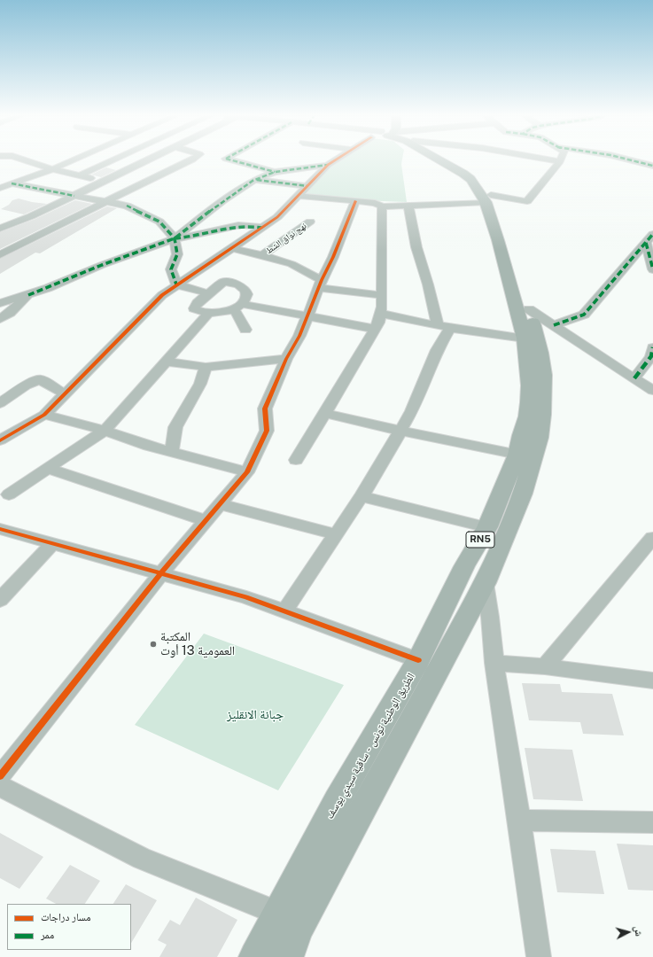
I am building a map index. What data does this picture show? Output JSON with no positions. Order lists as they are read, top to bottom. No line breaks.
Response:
{"streets":{"main road":["RN5","الطريق الوطنية تونس - ساقية سيدي يوسف"],"street":["نهج نواق الشط"]},"parks":["جبانة الانقليز"],"places":["المكتبة العمومية 13 أوت"],"legend":["مسار دراجات","ممر"],"north":"right"}
